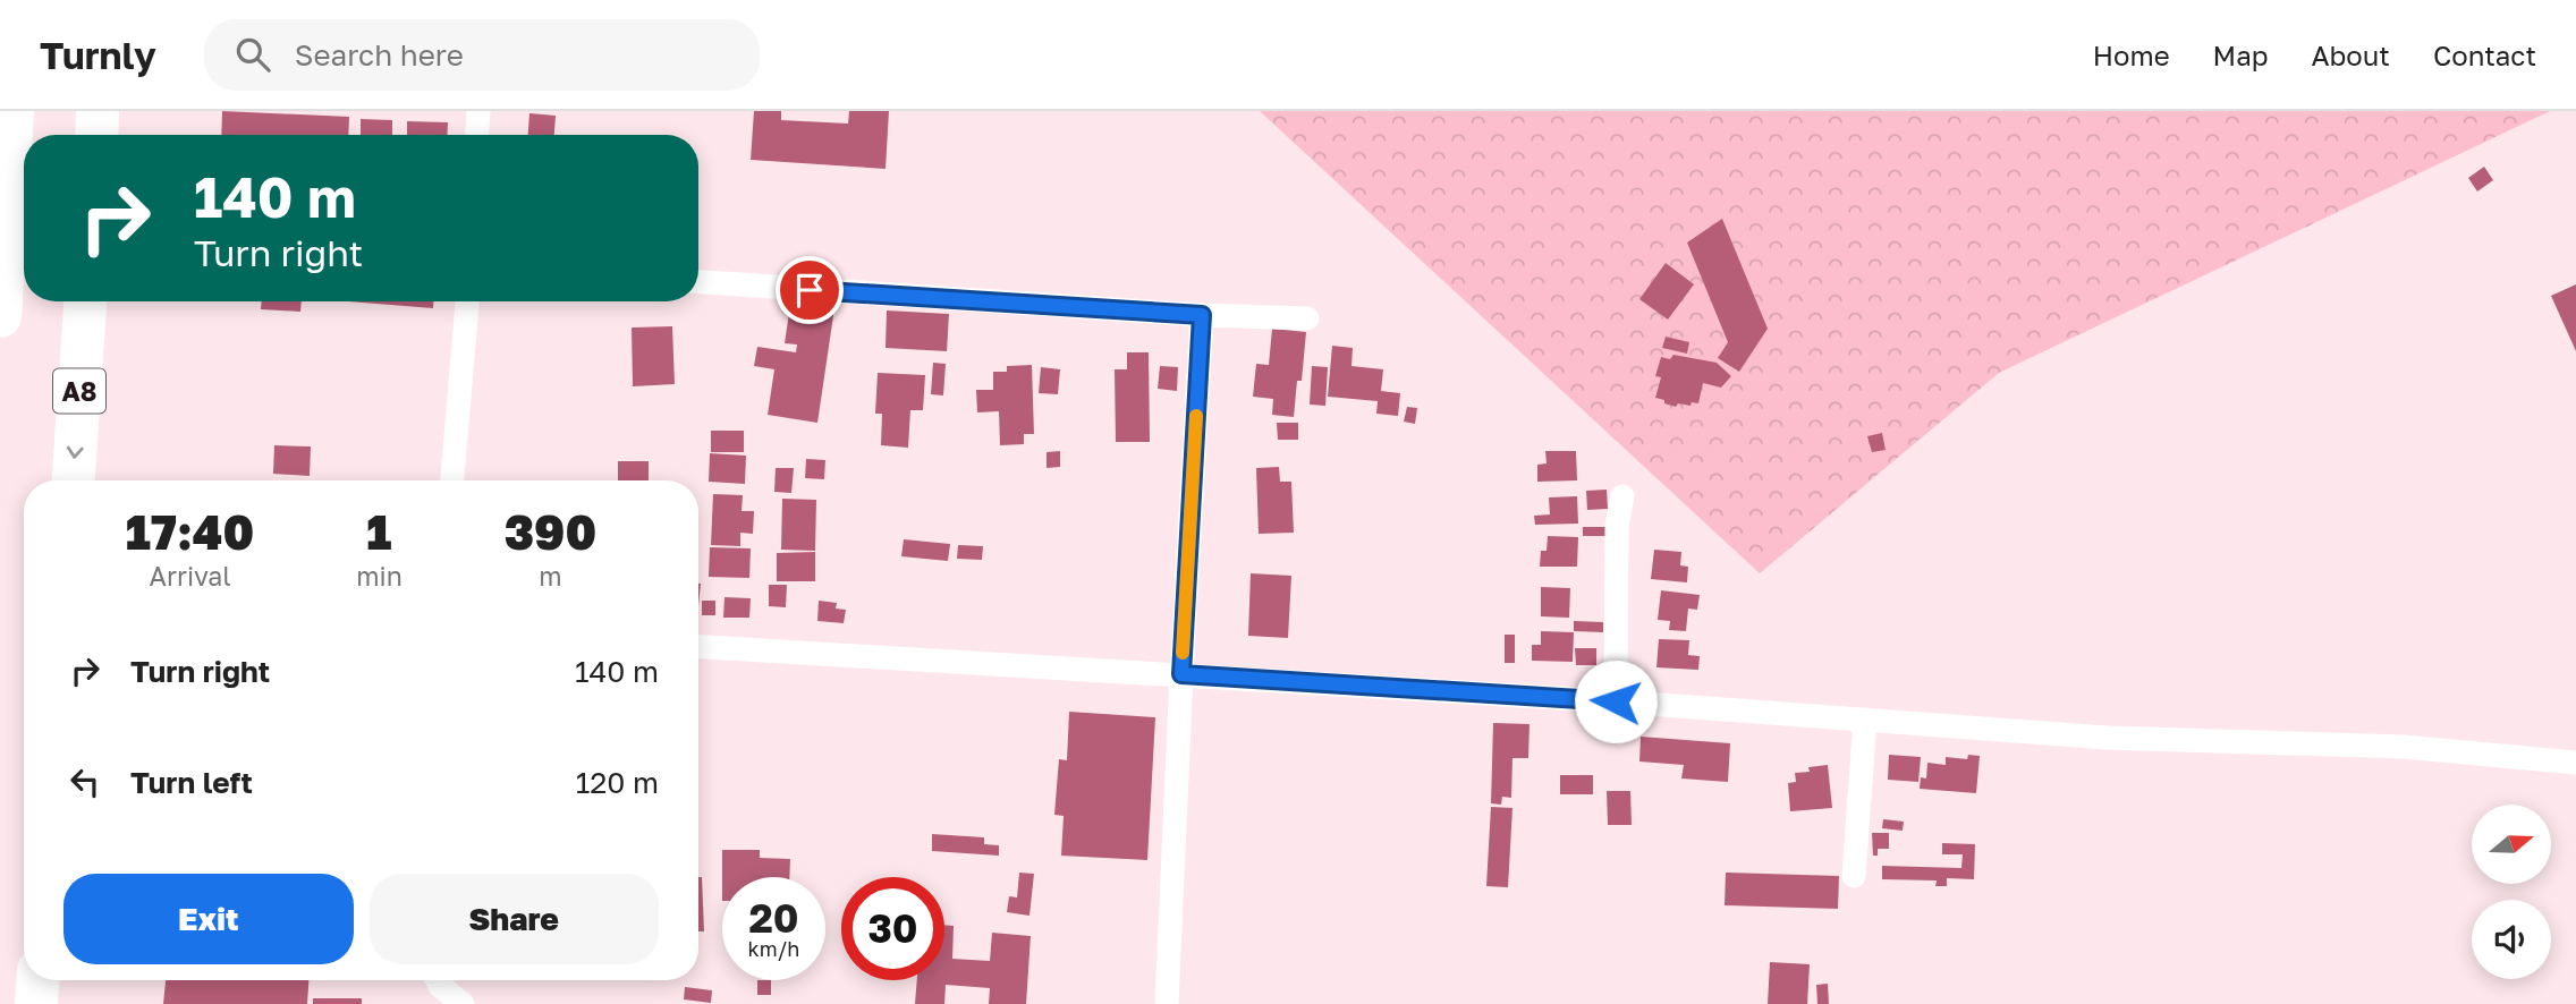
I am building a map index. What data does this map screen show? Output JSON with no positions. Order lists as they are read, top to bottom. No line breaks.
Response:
{"streets":{"highway":["A8"]},"north":"right","page":{"header":"Turnly","search":"Search here","nav":["Home","Map","About","Contact"],"turn":["140 m","Turn right"],"eta":["17:40","Arrival","1","min","390","m"],"list":[{"name":"Turn right","value":"140 m"},{"name":"Turn left","value":"120 m"}],"buttons":["Exit","Share"],"speed":"20 km/h","limit":"30"}}
